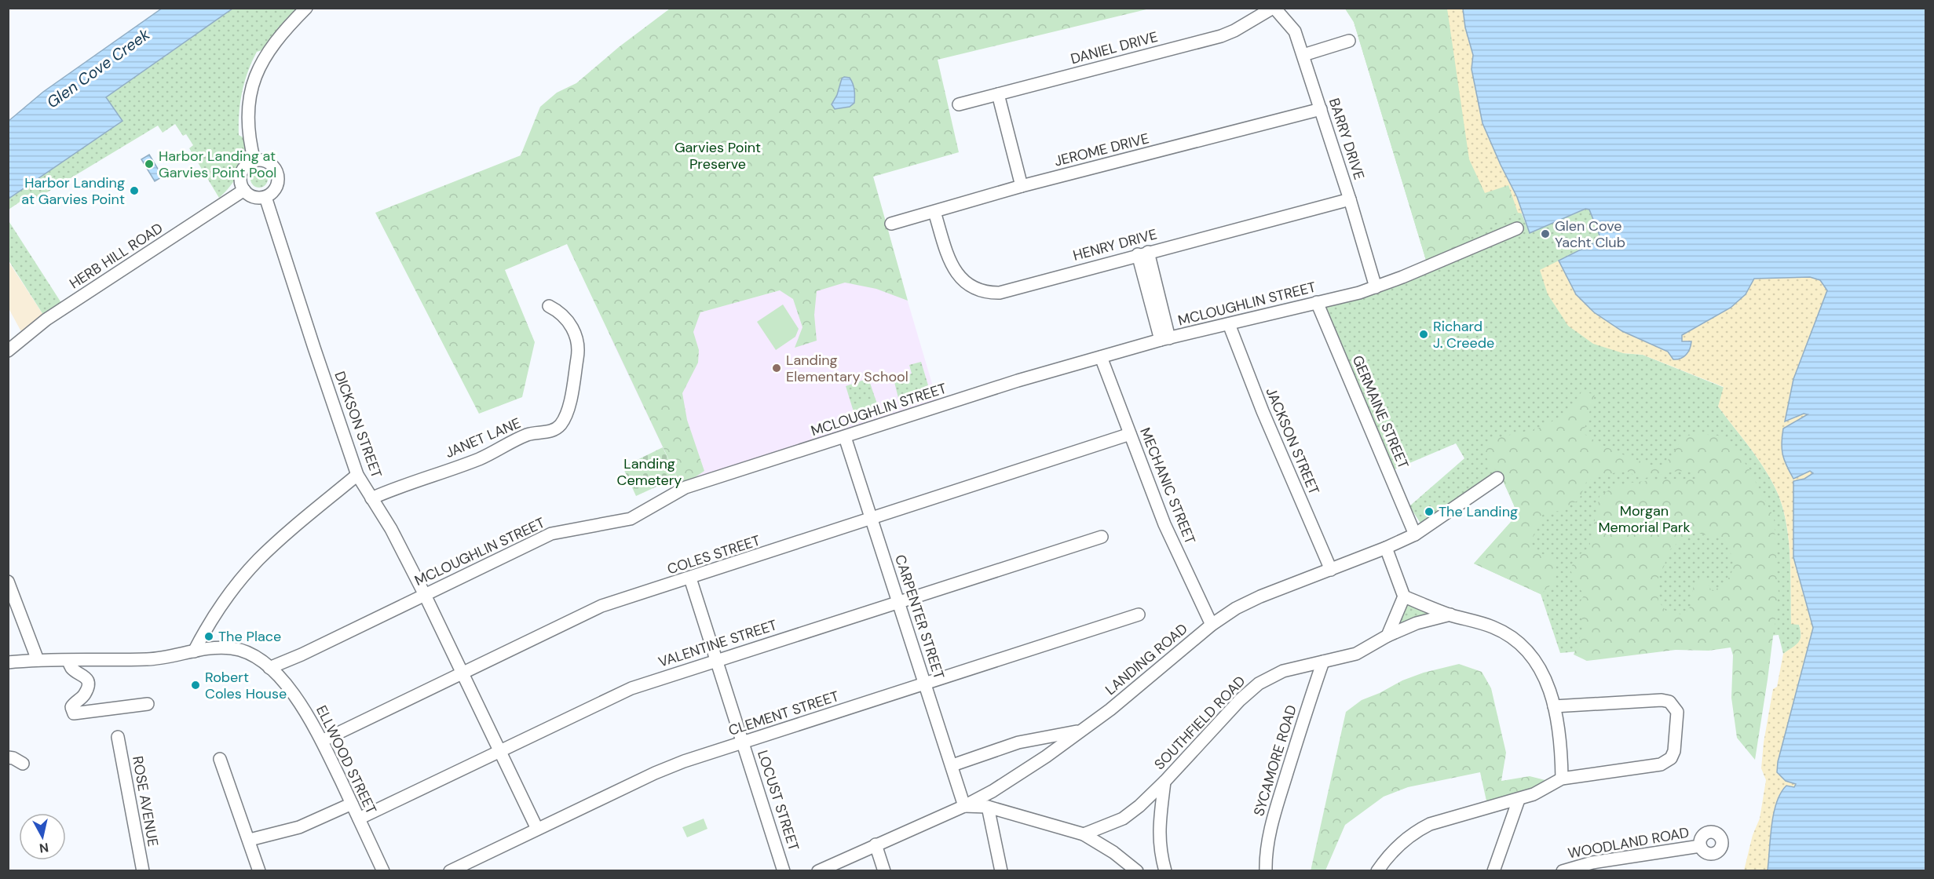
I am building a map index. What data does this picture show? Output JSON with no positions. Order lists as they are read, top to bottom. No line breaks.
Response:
{"streets":{"street":["DANIEL DRIVE","BARRY DRIVE","JEROME DRIVE","HENRY DRIVE","HERB HILL ROAD","MCLOUGHLIN STREET","GERMAINE STREET","DICKSON STREET","JANET LANE","JACKSON STREET","MECHANIC STREET","COLES STREET","CARPENTER STREET","VALENTINE STREET","LANDING ROAD","CLEMENT STREET","SOUTHFIELD ROAD","ELLWOOD STREET","SYCAMORE ROAD","LOCUST STREET","ROSE AVENUE","WOODLAND ROAD"]},"crossings":[["DANIEL DRIVE","BARRY DRIVE"],["BARRY DRIVE","JEROME DRIVE"],["BARRY DRIVE","HENRY DRIVE"],["BARRY DRIVE","MCLOUGHLIN STREET"],["JEROME DRIVE","HENRY DRIVE"],["HERB HILL ROAD","DICKSON STREET"],["MCLOUGHLIN STREET","GERMAINE STREET"],["MCLOUGHLIN STREET","DICKSON STREET"],["MCLOUGHLIN STREET","JACKSON STREET"],["MCLOUGHLIN STREET","MECHANIC STREET"],["MCLOUGHLIN STREET","CARPENTER STREET"],["MCLOUGHLIN STREET","ELLWOOD STREET"],["GERMAINE STREET","LANDING ROAD"],["DICKSON STREET","JANET LANE"],["DICKSON STREET","COLES STREET"],["DICKSON STREET","VALENTINE STREET"],["DICKSON STREET","CLEMENT STREET"],["JACKSON STREET","LANDING ROAD"],["MECHANIC STREET","COLES STREET"],["MECHANIC STREET","LANDING ROAD"],["COLES STREET","CARPENTER STREET"],["COLES STREET","ELLWOOD STREET"],["COLES STREET","LOCUST STREET"],["CARPENTER STREET","VALENTINE STREET"],["CARPENTER STREET","LANDING ROAD"],["CARPENTER STREET","CLEMENT STREET"],["VALENTINE STREET","ELLWOOD STREET"],["VALENTINE STREET","LOCUST STREET"],["CLEMENT STREET","LOCUST STREET"],["SOUTHFIELD ROAD","SYCAMORE ROAD"]],"water":["Glen Cove Creek"],"parks":["Garvies Point Preserve","Landing Cemetery","Morgan Memorial Park"],"places":["Harbor Landing at Garvies Point Pool","Harbor Landing at Garvies Point","Glen Cove Yacht Club","Richard J. Creede","Landing Elementary School","The Landing","The Place","Robert Coles House"],"north":"bottom"}
